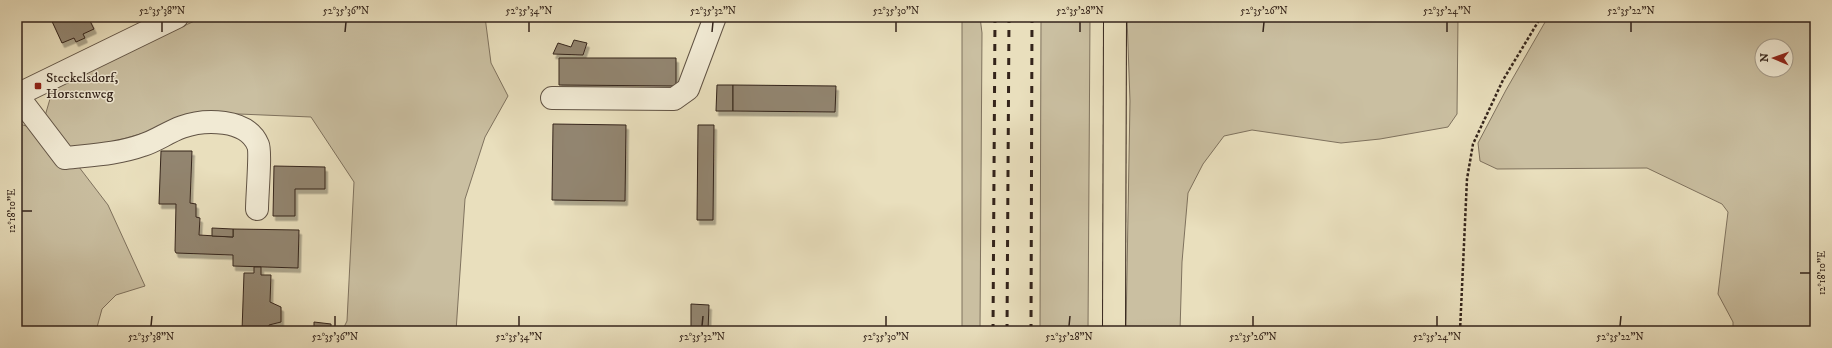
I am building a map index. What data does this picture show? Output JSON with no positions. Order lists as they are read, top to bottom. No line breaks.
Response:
{"places":{"transit":["Steckelsdorf, Horstenweg"]},"north":"left","coordinates":["52°35'38\"N","52°35'36\"N","52°35'34\"N","52°35'32\"N","52°35'30\"N","52°35'28\"N","52°35'26\"N","52°35'24\"N","52°35'22\"N","12°18'10\"E"]}
